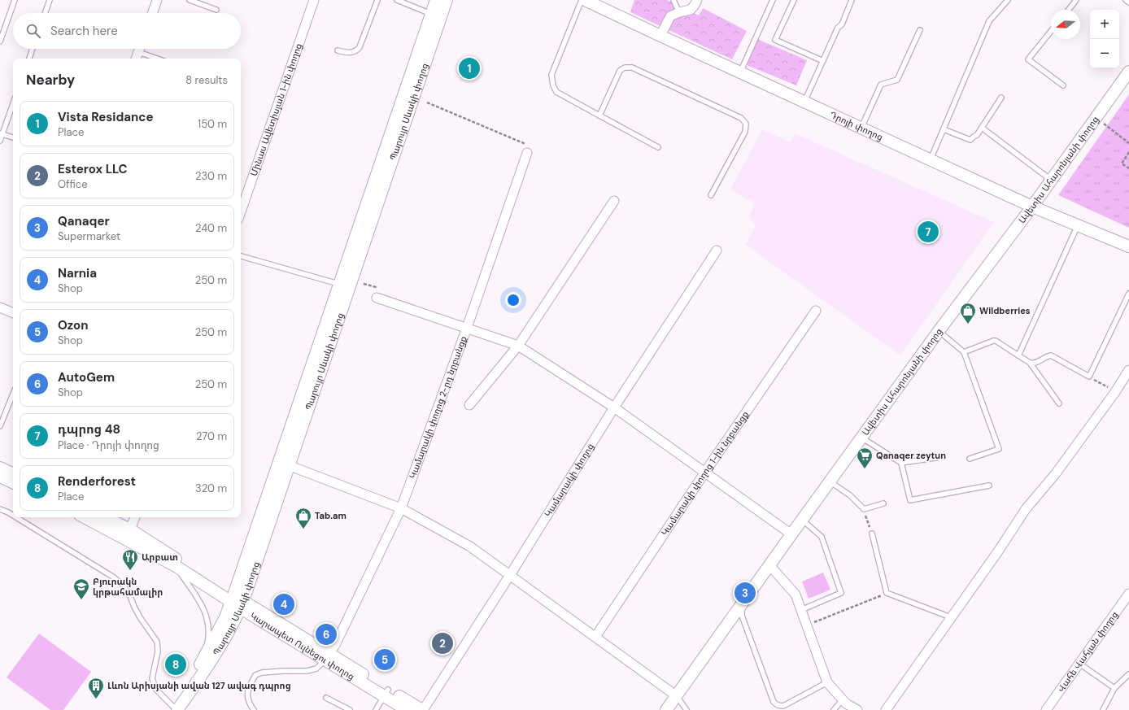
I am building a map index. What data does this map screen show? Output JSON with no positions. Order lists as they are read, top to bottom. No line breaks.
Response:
{"streets":{"street":["Մինաս Ավետիսյան 1-ին փողոց","Պարույր Սևակի փողոց","Դրոյի փողոց","Ավետիս Ահարոնյանի փողոց","Կամարակի փողոց 2-րդ նրբանցք","Կամարակի փողոց 1-ին նրբանցք","Կամարակի փողոց","Կարապետ Ուլնեցու փողոց","Վահե Վահյան փողոց"]},"crossings":[["Պարույր Սևակի փողոց","Կարապետ Ուլնեցու փողոց"],["Դրոյի փողոց","Ավետիս Ահարոնյանի փողոց"],["Կամարակի փողոց 2-րդ նրբանցք","Կարապետ Ուլնեցու փողոց"],["Կամարակի փողոց","Կարապետ Ուլնեցու փողոց"]],"places":{"shop":["Wildberries","Tab.am"],"supermarket":["Qanaqer zeytun"],"restaurant":["Արբատ"],"school or university":["Բյուրակն կրթահամալիր"],"building":["Լևոն Արիսյանի ավան 127 ավագ դպրոց"]},"north":"left","page":{"map_buttons":["+","−"],"search":"Search here","pins":["1","7","3","4","6","2","5","8"],"heading":["Nearby","8 results"],"list":[{"mark":"1","name":"Vista Residance","note":"Place","value":"150 m"},{"mark":"2","name":"Esterox LLC","note":"Office","value":"230 m"},{"mark":"3","name":"Qanaqer","note":"Supermarket","value":"240 m"},{"mark":"4","name":"Narnia","note":"Shop","value":"250 m"},{"mark":"5","name":"Ozon","note":"Shop","value":"250 m"},{"mark":"6","name":"AutoGem","note":"Shop","value":"250 m"},{"mark":"7","name":"դպրոց 48","note":"Place · Դրոյի փողոց","value":"270 m"},{"mark":"8","name":"Renderforest","note":"Place","value":"320 m"}]}}
